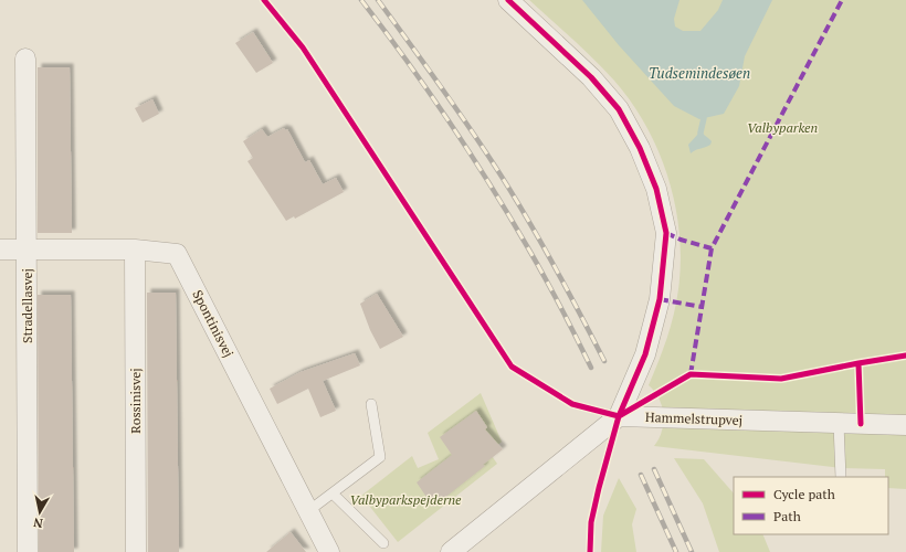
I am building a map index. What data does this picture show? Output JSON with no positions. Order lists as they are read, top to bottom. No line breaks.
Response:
{"streets":{"street":["Stradellasvej","Spontinisvej","Rossinisvej","Hammelstrupvej"]},"crossings":[["Stradellasvej","Spontinisvej"],["Spontinisvej","Rossinisvej"]],"water":["Tudsemindesøen"],"parks":["Valbyparken","Valbyparkspejderne"],"legend":["Cycle path","Path"],"north":"bottom"}
